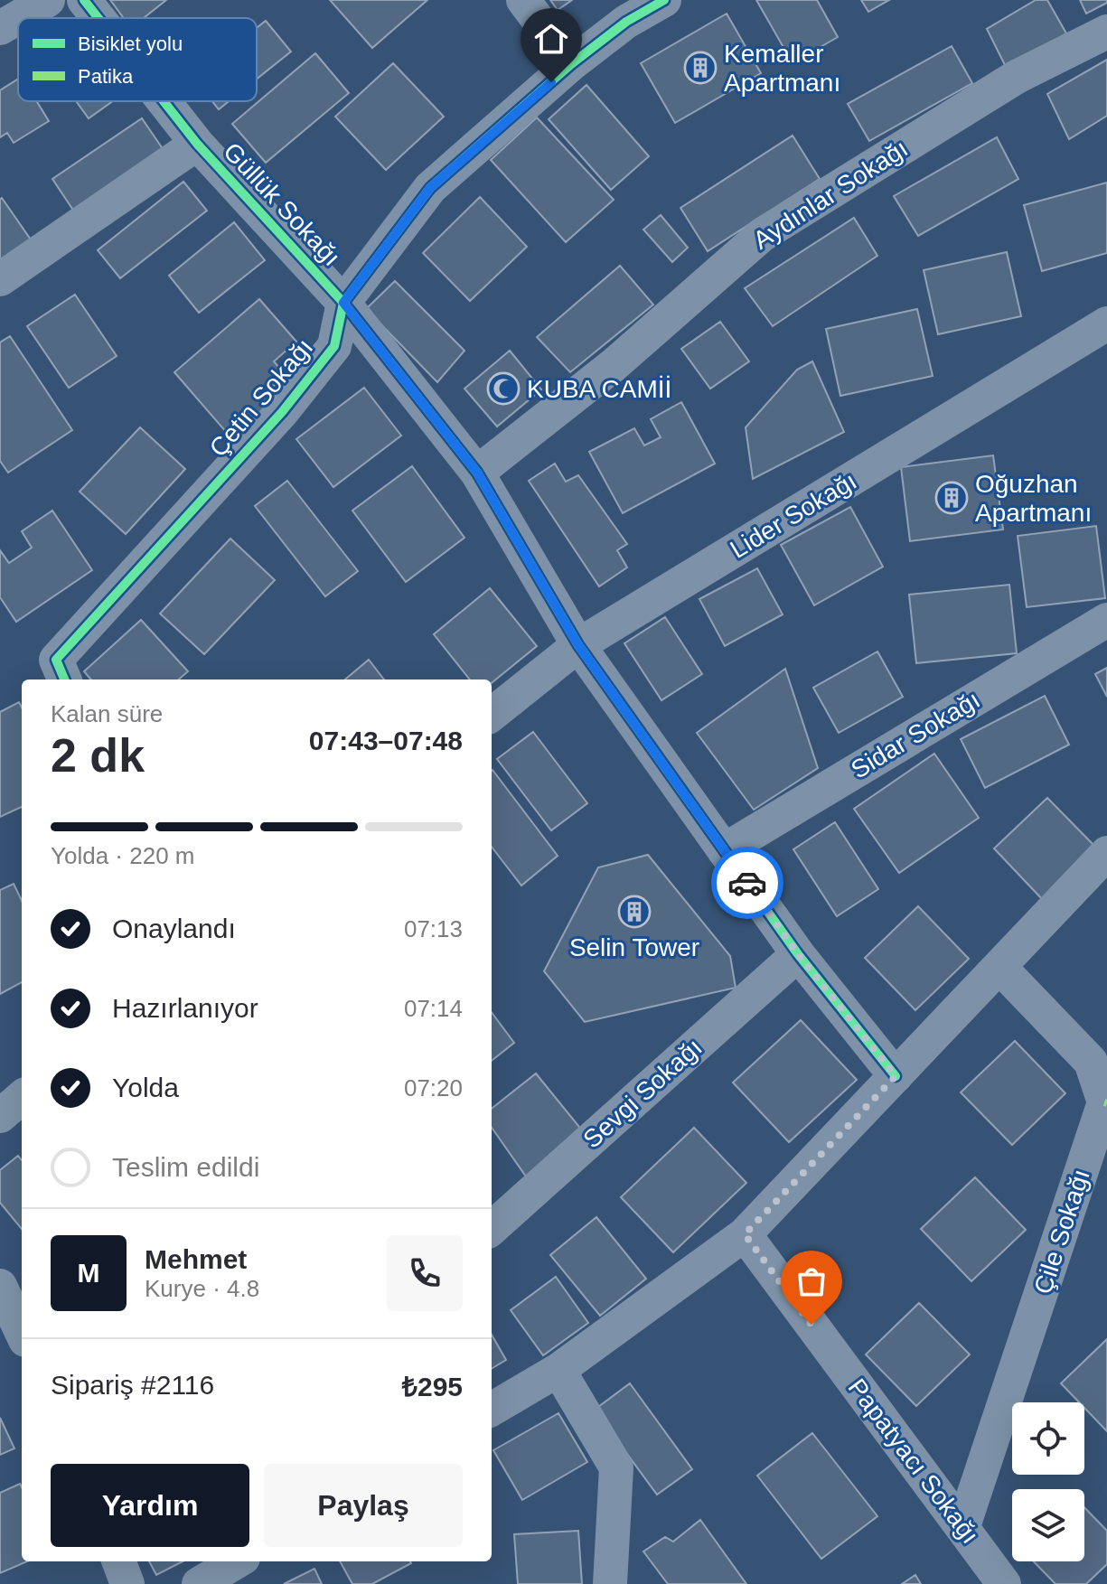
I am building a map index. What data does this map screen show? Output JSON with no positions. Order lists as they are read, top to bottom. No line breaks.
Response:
{"streets":{"street":["Aydınlar Sokağı","Güllük Sokağı","Çetin Sokağı","Lider Sokağı","Sidar Sokağı","Sevgi Sokağı","Çile Sokağı","Papatyacı Sokağı"]},"crossings":[["Aydınlar Sokağı","Güllük Sokağı"],["Güllük Sokağı","Çetin Sokağı"],["Güllük Sokağı","Lider Sokağı"],["Güllük Sokağı","Sidar Sokağı"],["Güllük Sokağı","Sevgi Sokağı"],["Çile Sokağı","Papatyacı Sokağı"]],"places":{"building":["Kemaller Apartmanı","Oğuzhan Apartmanı","Selin Tower"],"mosque":["KUBA CAMİİ"]},"legend":["Bisiklet yolu","Patika"],"page":{"heading":["2 dk","Kalan süre","07:43–07:48"],"panel":["Mehmet","Kurye · 4.8","Sipariş #2116","₺295"],"bar":"Yolda · 220 m","list":[["Onaylandı","07:13"],["Hazırlanıyor","07:14"],["Yolda","07:20"],"Teslim edildi"],"round":"M","buttons":["Yardım","Paylaş"]}}
